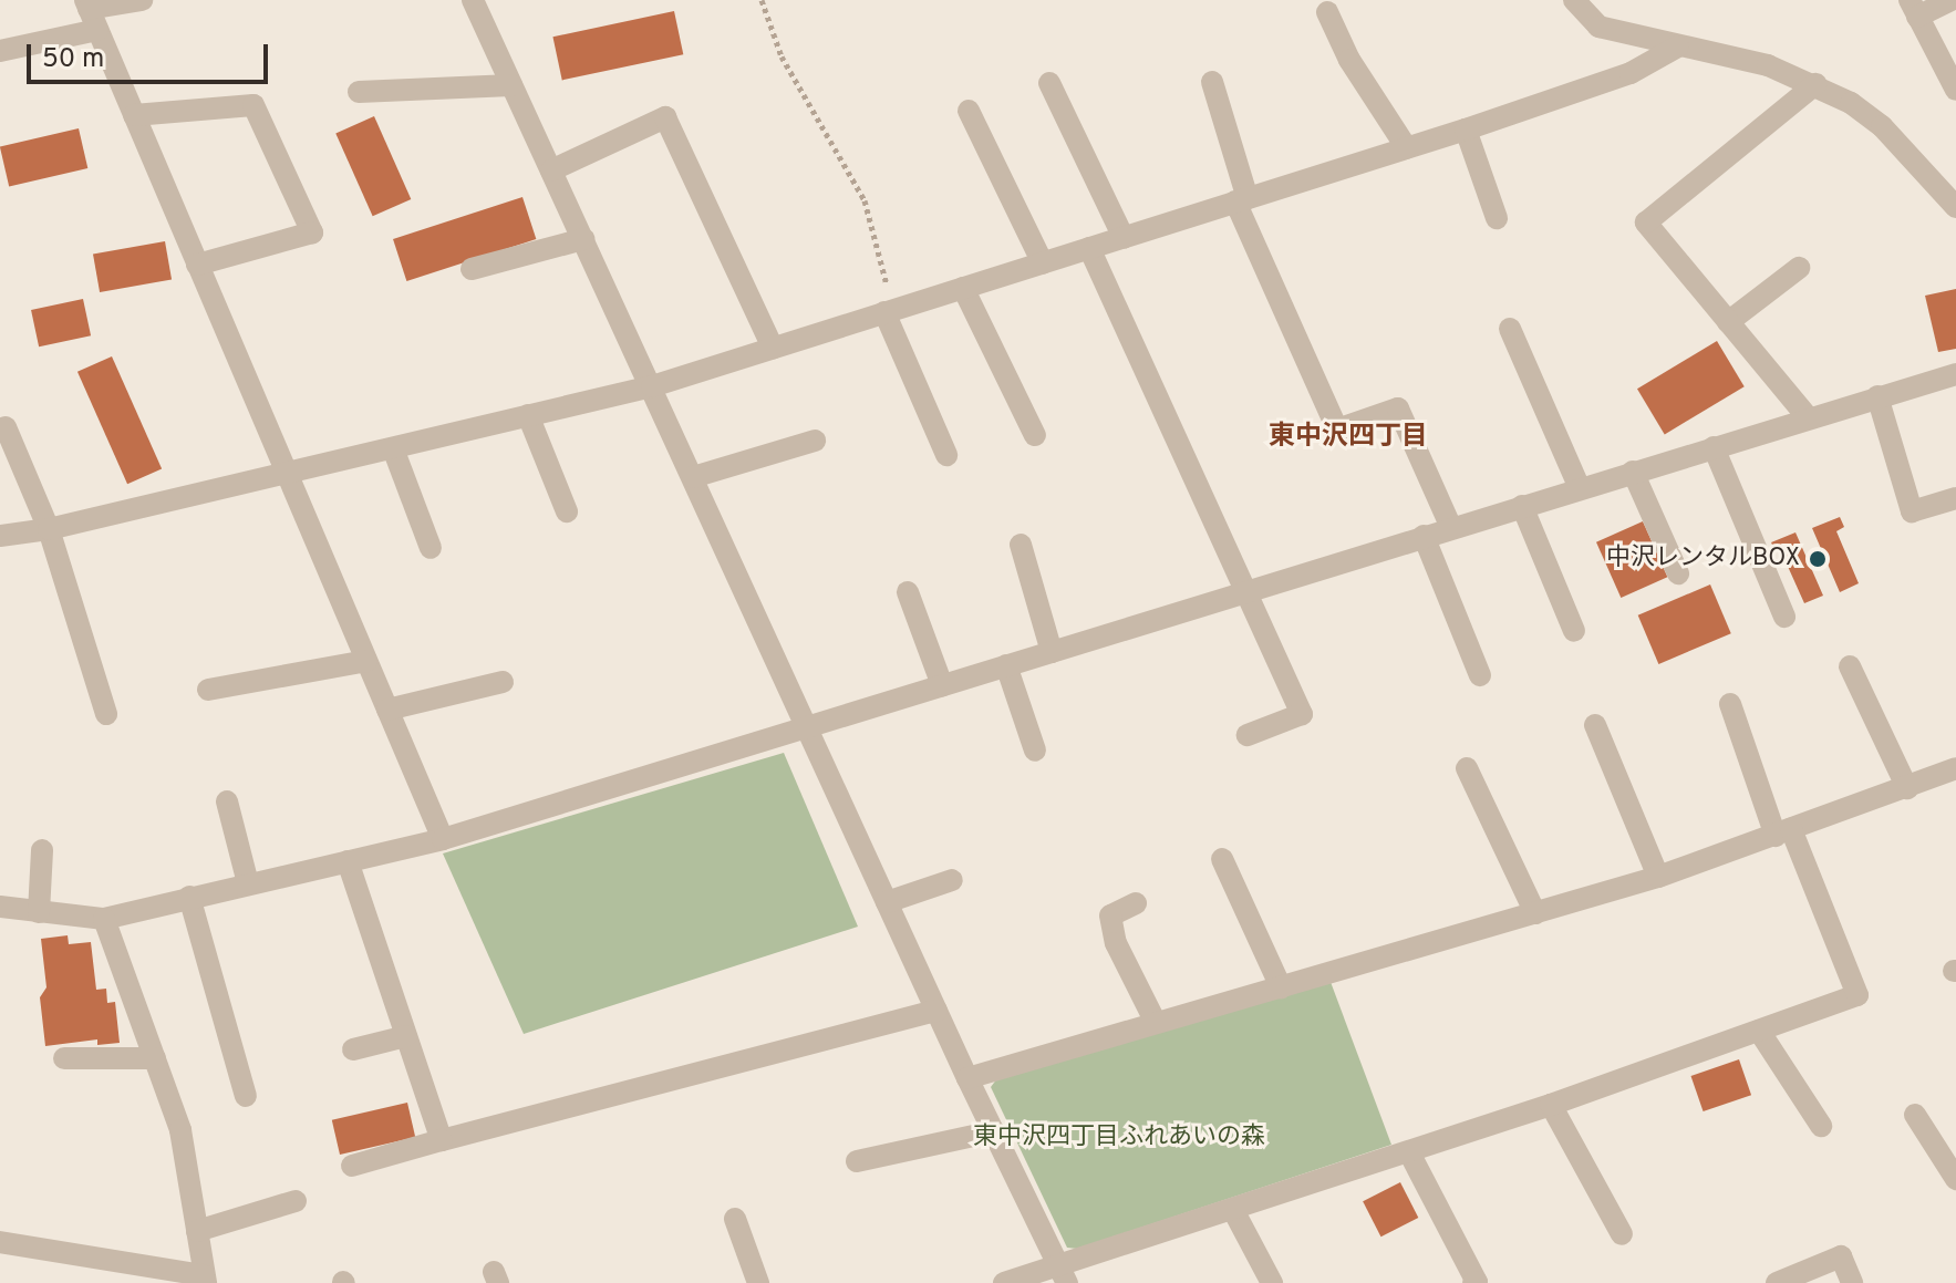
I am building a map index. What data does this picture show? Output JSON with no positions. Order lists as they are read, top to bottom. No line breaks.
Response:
{"districts":["東中沢四丁目"],"parks":["東中沢四丁目ふれあいの森"],"places":["中沢レンタルBOX"],"scale_bar":"50 m"}
